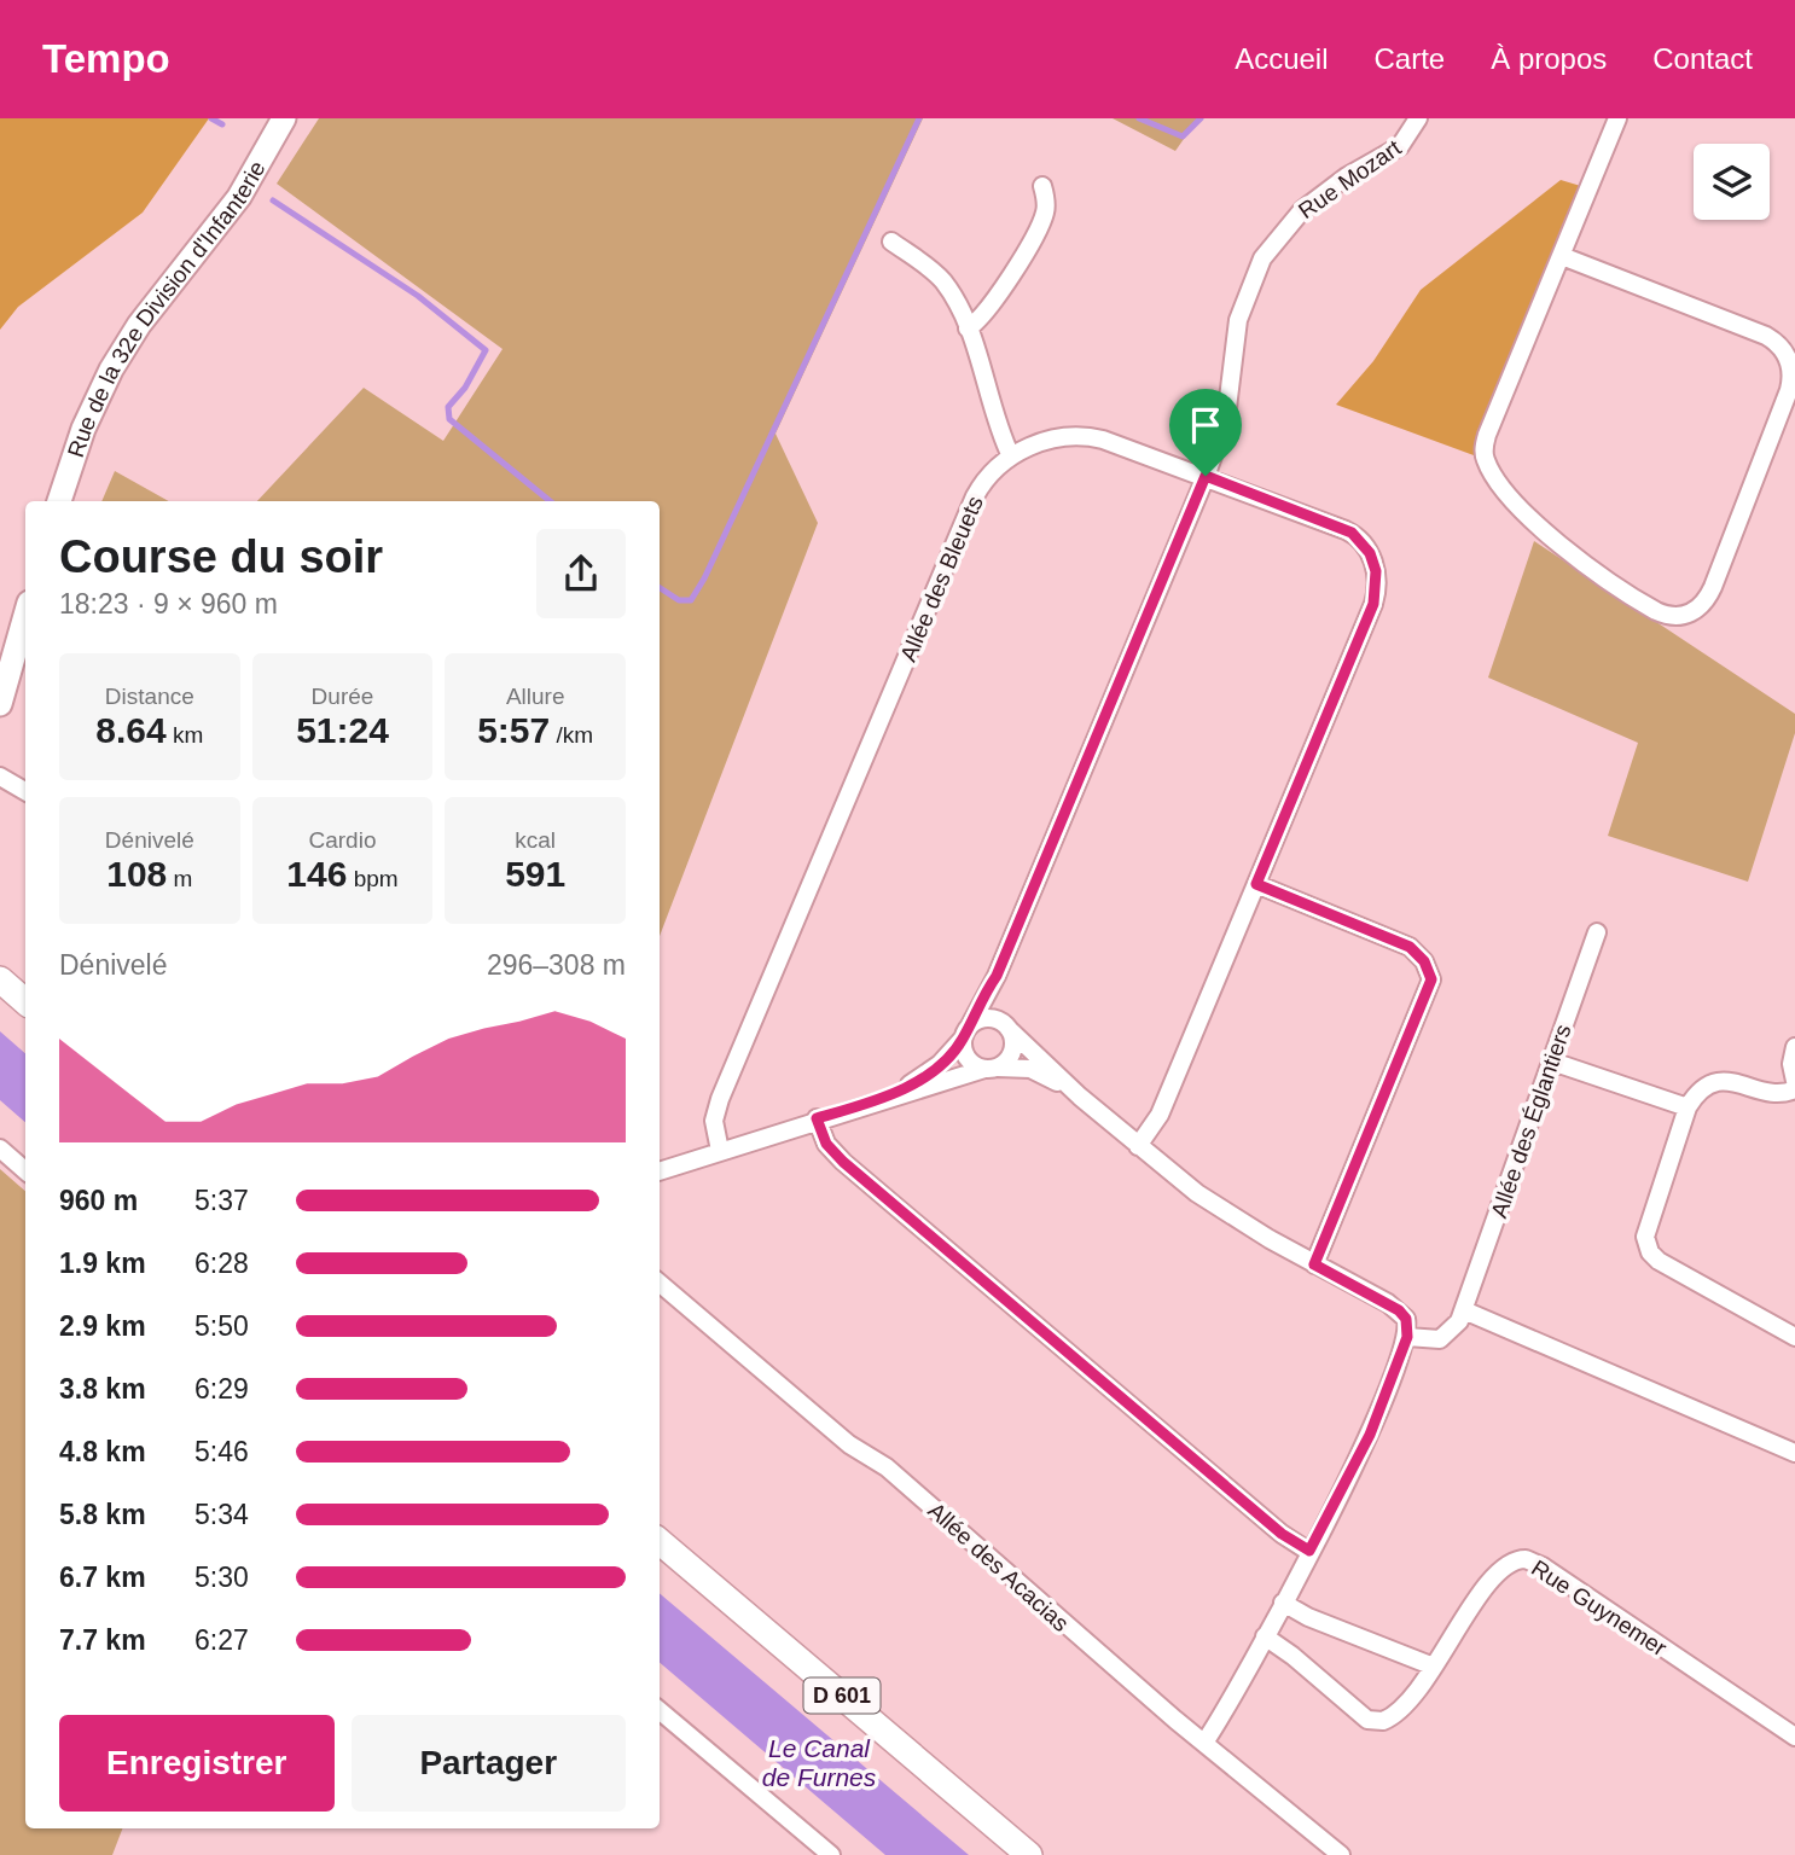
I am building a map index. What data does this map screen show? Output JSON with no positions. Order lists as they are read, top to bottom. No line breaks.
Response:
{"streets":{"main road":["Rue de la 32e Division d'Infanterie","D 601"],"street":["Rue Mozart","Allée des Bleuets","Allée des Églantiers","Allée des Acacias","Rue Guynemer"]},"crossings":[["Rue Mozart","Allée des Bleuets"]],"water":["Le Canal de Furnes"],"page":{"header":"Tempo","nav":["Accueil","Carte","À propos","Contact"],"heading":["Course du soir","18:23 · 9 × 960 m"],"stats":[["Distance","8.64 km"],["Durée","51:24"],["Allure","5:57 /km"],["Dénivelé","108 m"],["Cardio","146 bpm"],["kcal","591"]],"chart":["Dénivelé","296–308 m"],"list":[{"name":"960 m","note":"5:37"},{"name":"1.9 km","note":"6:28"},{"name":"2.9 km","note":"5:50"},{"name":"3.8 km","note":"6:29"},{"name":"4.8 km","note":"5:46"},{"name":"5.8 km","note":"5:34"},{"name":"6.7 km","note":"5:30"},{"name":"7.7 km","note":"6:27"}],"buttons":["Enregistrer","Partager"]}}
